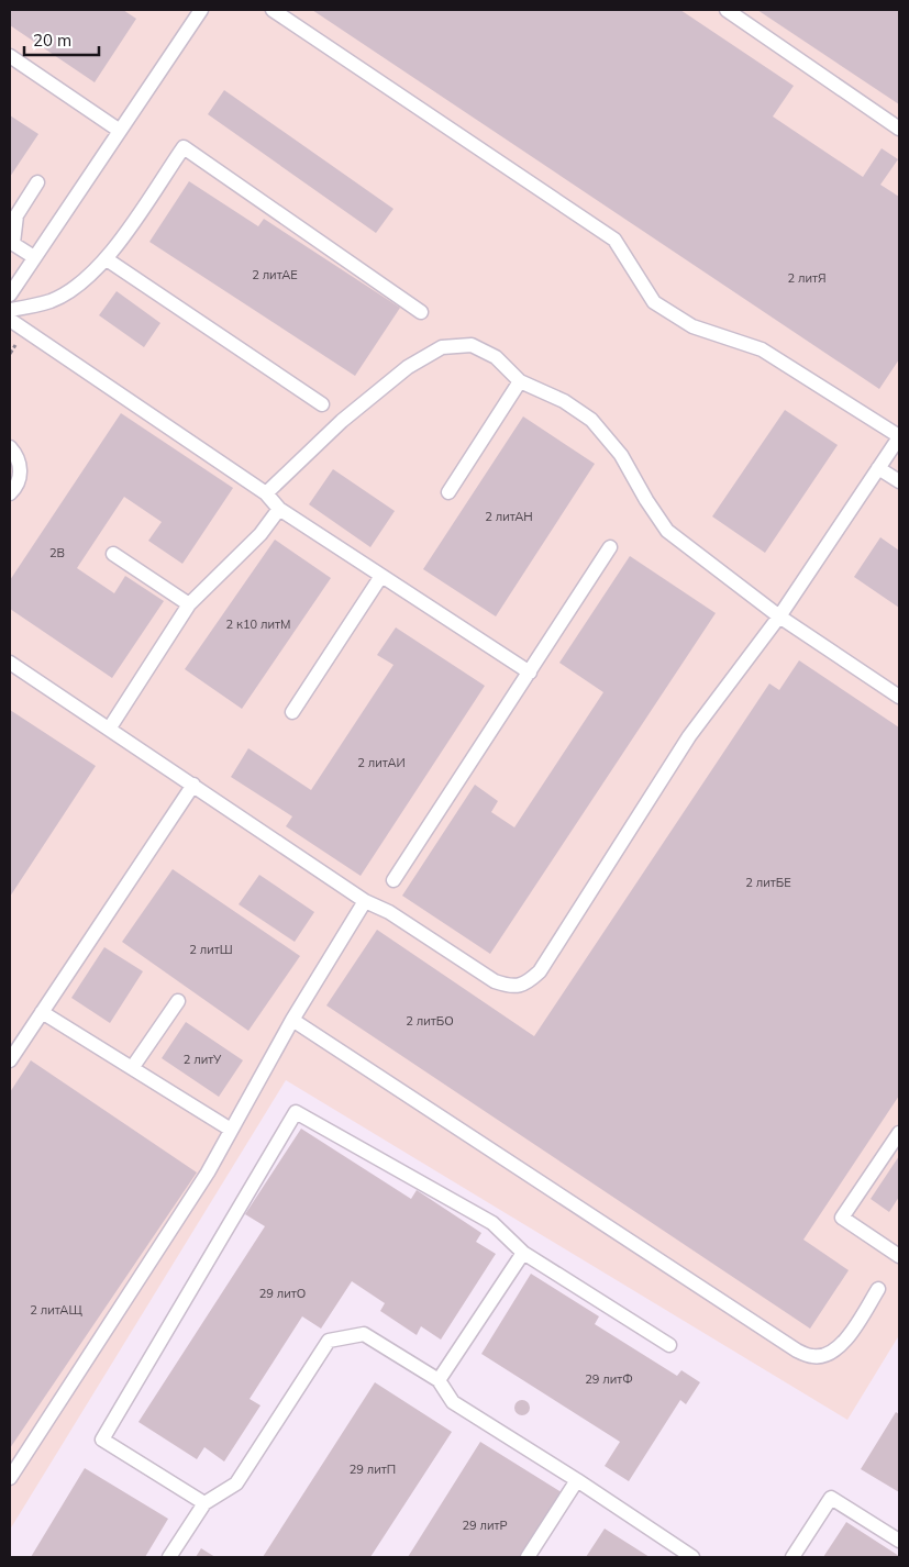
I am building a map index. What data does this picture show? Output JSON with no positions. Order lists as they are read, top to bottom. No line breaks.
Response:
{"house_numbers":["2 литАЕ","2 литЯ","2 литАН","2В","2 к10 литМ","2 литАИ","2 литБЕ","2 литШ","2 литБО","2 литУ","29 литО","2 литАЩ","29 литФ","29 литП","29 литР"],"scale_bar":"20 m"}
